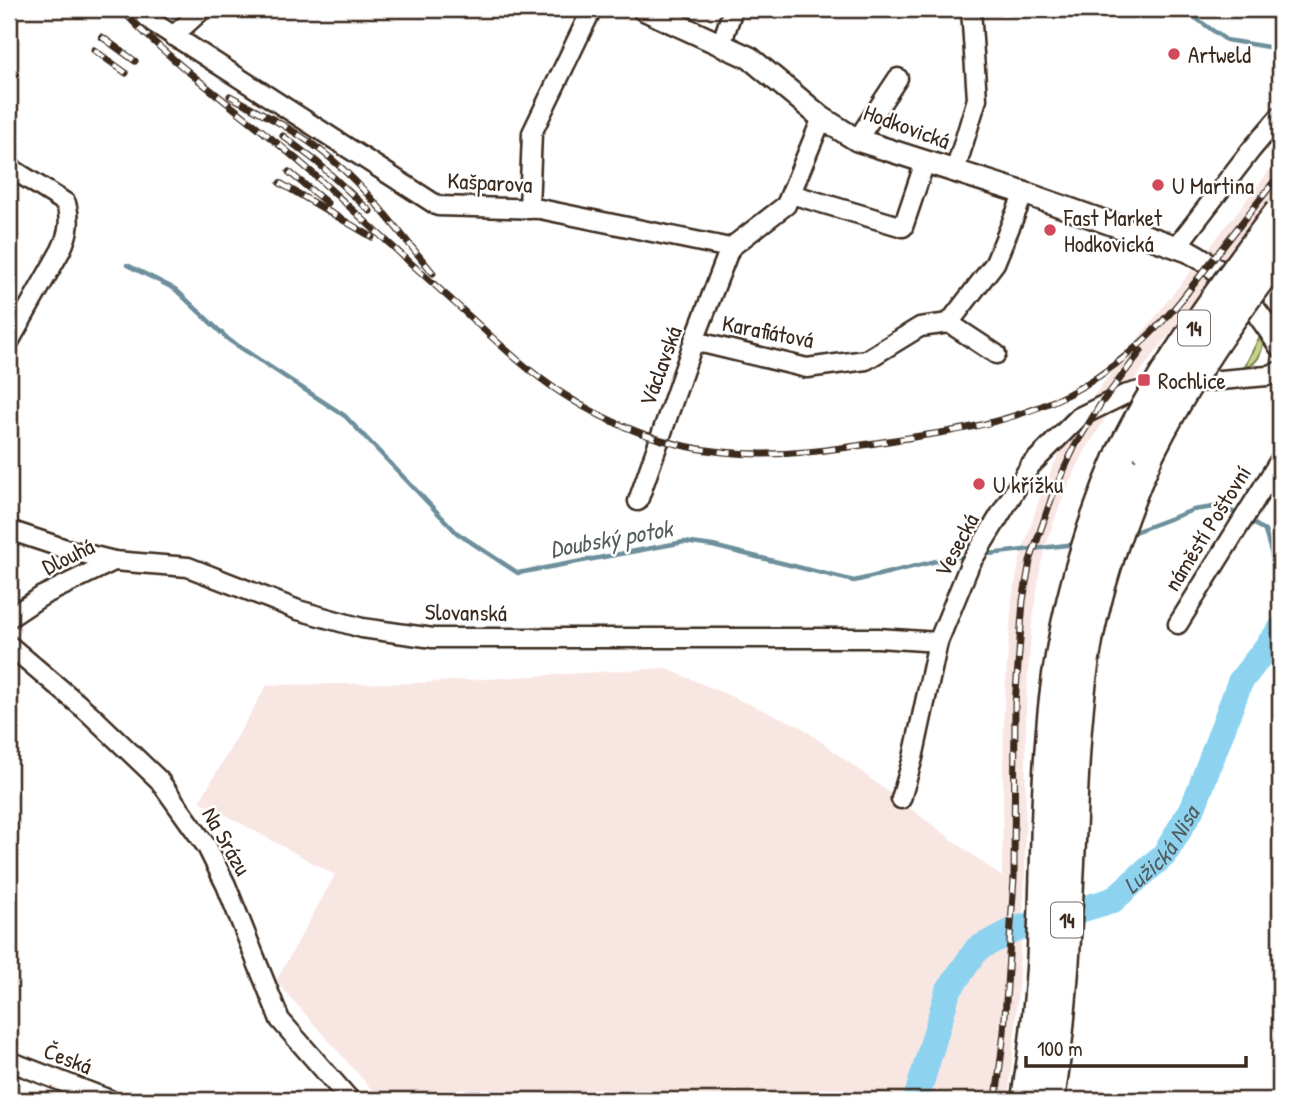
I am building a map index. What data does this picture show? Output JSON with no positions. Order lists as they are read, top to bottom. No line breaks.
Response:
{"streets":{"highway":["14"],"street":["Hodkovická","Kašparova","Karafiátová","Václavská","náměstí Poštovní","Vesecká","Dlouhá","Slovanská","Na Srázu","Česká"]},"crossings":[["Kašparova","Václavská"],["Karafiátová","Václavská"],["Vesecká","Slovanská"],["Dlouhá","Slovanská"]],"water":["Doubský potok","Lužická Nisa"],"places":{"other":["Artweld","U Martina","Fast Market Hodkovická","U křížku"],"transit":["Rochlice"]},"scale_bar":"100 m"}
